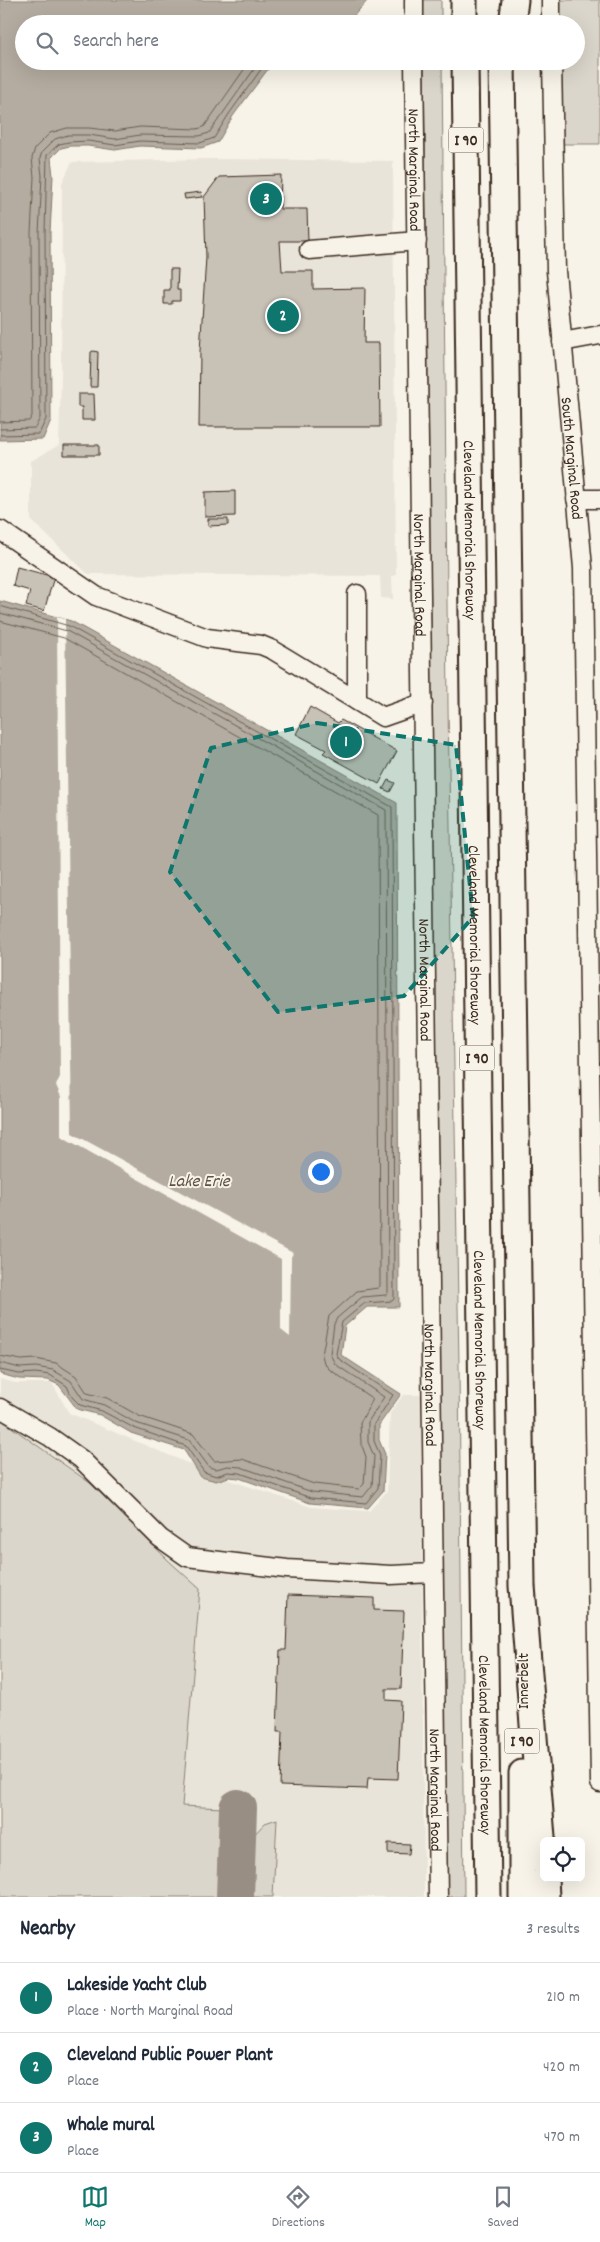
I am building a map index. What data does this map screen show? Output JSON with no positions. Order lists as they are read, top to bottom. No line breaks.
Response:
{"streets":{"highway":["I 90","Cleveland Memorial Shoreway","Innerbelt"],"street":["North Marginal Road","South Marginal Road"]},"crossings":[["I 90","Innerbelt"]],"water":["Lake Erie"],"page":{"search":"Search here","pins":["3","2","1"],"heading":["Nearby","3 results"],"list":[{"mark":"1","name":"Lakeside Yacht Club","note":"Place · North Marginal Road","value":"210 m"},{"mark":"2","name":"Cleveland Public Power Plant","note":"Place","value":"420 m"},{"mark":"3","name":"Whale mural","note":"Place","value":"470 m"}],"nav":["Map","Directions","Saved"]}}
